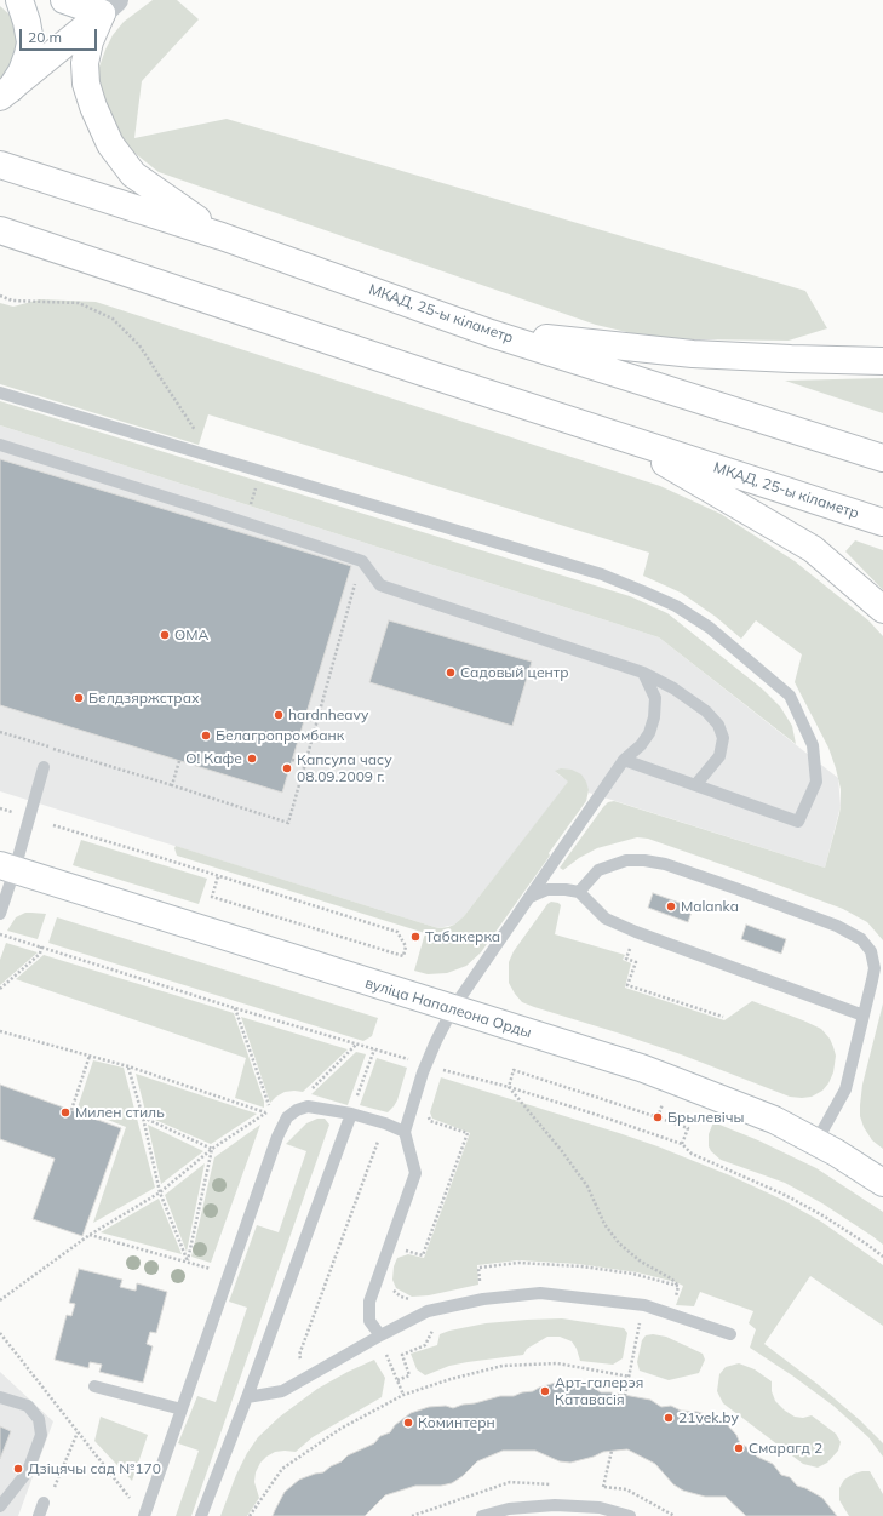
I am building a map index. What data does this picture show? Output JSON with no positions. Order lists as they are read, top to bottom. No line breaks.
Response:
{"streets":{"main road":["МКАД, 25-ы кіламетр","вуліца Напалеона Орды"]},"places":["ОМА","Садовый центр","Белдзяржстрах","hardnheavy","Белагропромбанк","О! Кафе","Капсула часу 08.09.2009 г.","Malanka","Табакерка","Милен стиль","Брылевічы","Арт-галерэя Катавасія","21vek.by","Коминтерн","Смарагд 2","Дзіцячы сад №170"],"scale_bar":"20 m"}
